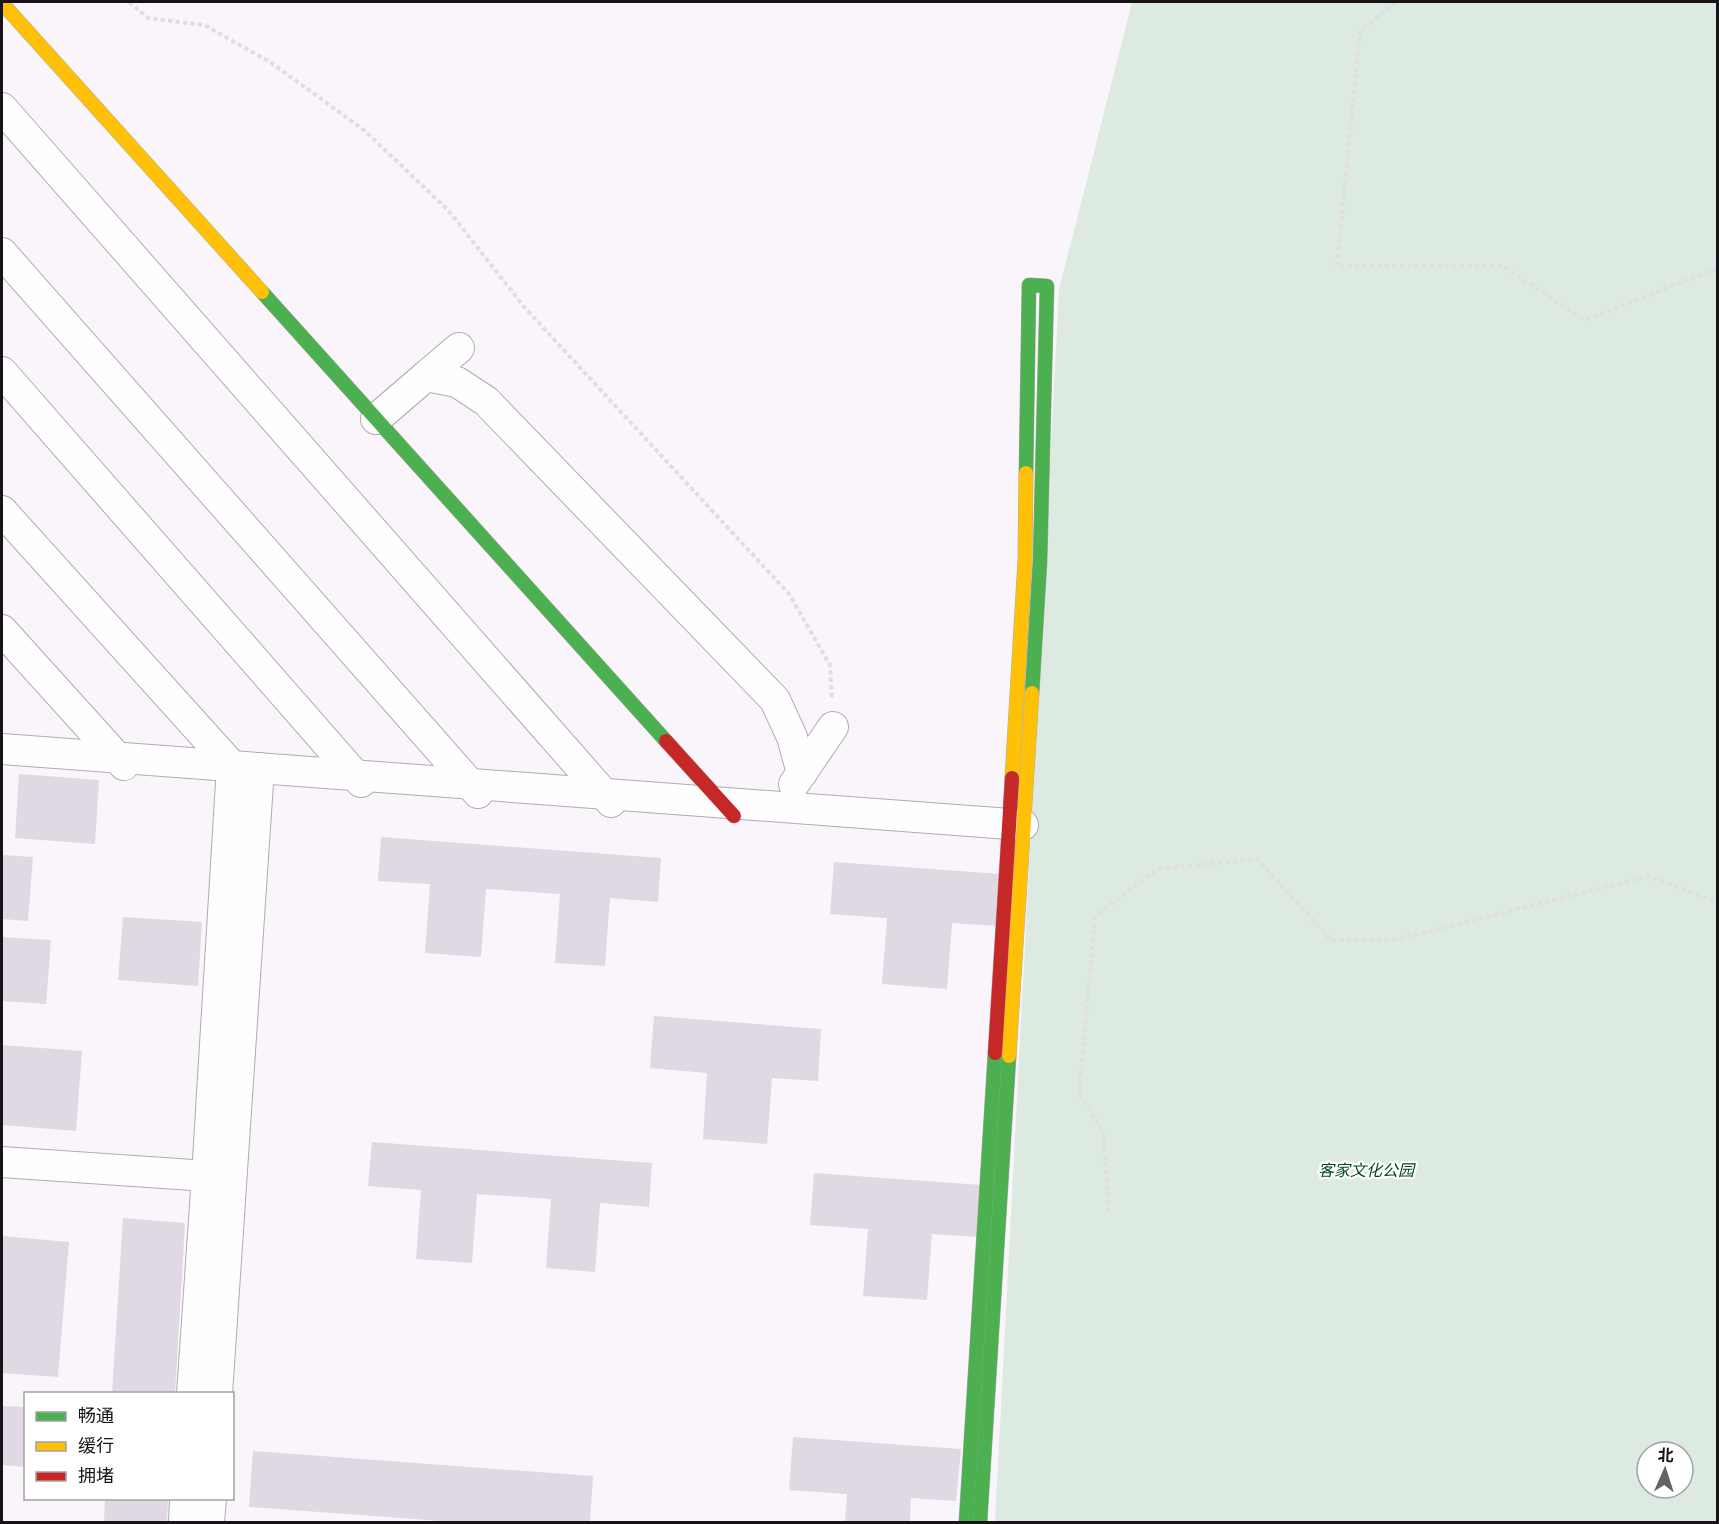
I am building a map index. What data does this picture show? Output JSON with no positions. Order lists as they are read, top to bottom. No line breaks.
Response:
{"parks":["客家文化公园"],"legend":["畅通","缓行","拥堵"],"north":"top"}
